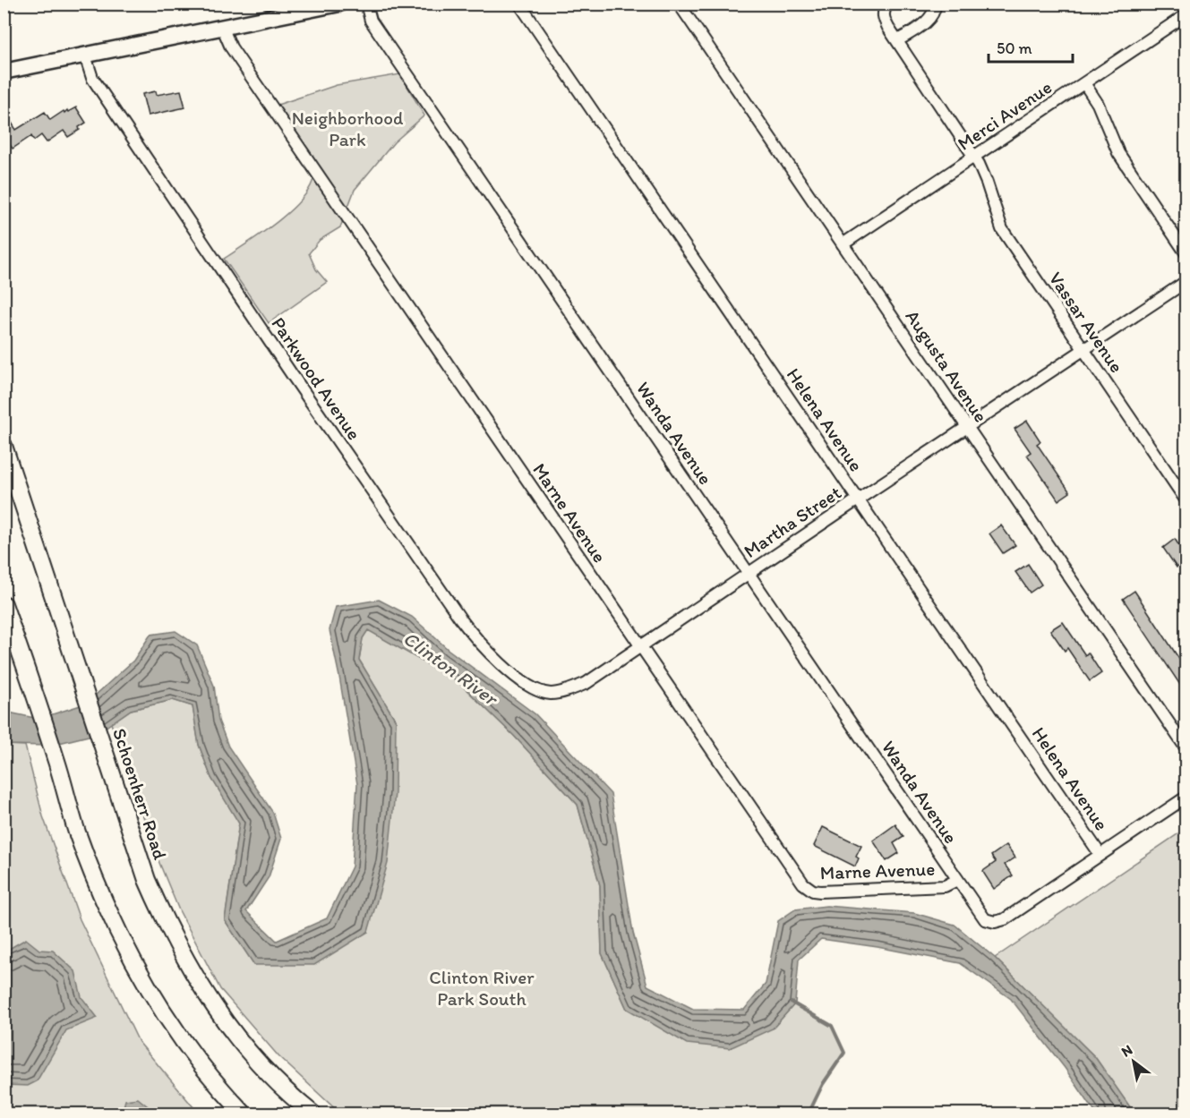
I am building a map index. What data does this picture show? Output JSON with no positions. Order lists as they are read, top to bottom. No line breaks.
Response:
{"streets":{"main road":["Schoenherr Road"],"street":["Merci Avenue","Vassar Avenue","Augusta Avenue","Parkwood Avenue","Helena Avenue","Wanda Avenue","Marne Avenue","Martha Street"]},"crossings":[["Merci Avenue","Vassar Avenue"],["Merci Avenue","Augusta Avenue"],["Vassar Avenue","Martha Street"],["Augusta Avenue","Martha Street"],["Parkwood Avenue","Martha Street"],["Helena Avenue","Wanda Avenue"],["Helena Avenue","Martha Street"],["Wanda Avenue","Marne Avenue"],["Wanda Avenue","Martha Street"],["Marne Avenue","Martha Street"]],"water":["Clinton River"],"parks":["Neighborhood Park","Clinton River Park South"],"scale_bar":"50 m","north":"top left"}
